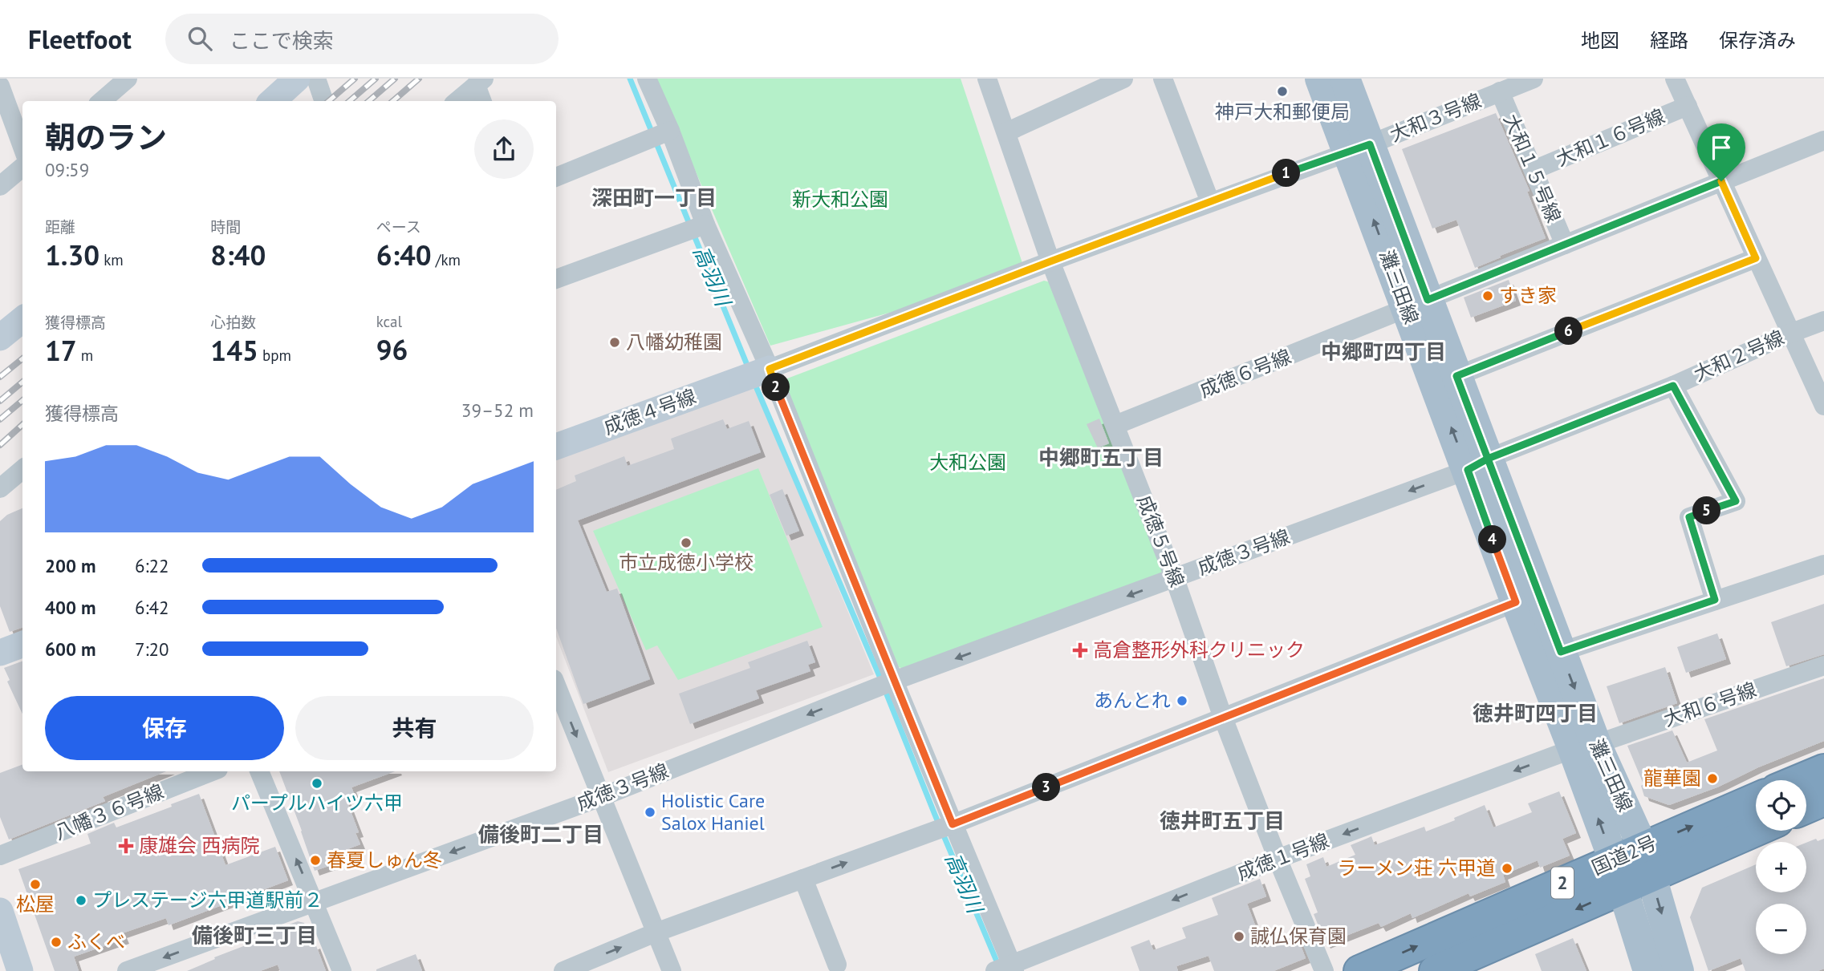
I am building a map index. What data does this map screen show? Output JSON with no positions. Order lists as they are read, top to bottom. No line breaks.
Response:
{"streets":{"highway":["国道2号","2"],"main road":["灘三田線"],"street":["大和３号線","大和１６号線","大和１５号線","大和２号線","成徳６号線","成徳４号線","成徳５号線","成徳３号線","大和６号線","八幡３６号線","成徳１号線"]},"crossings":[["大和３号線","大和１５号線"],["大和３号線","灘三田線"],["大和３号線","成徳４号線"],["大和１６号線","大和１５号線"],["大和１５号線","成徳６号線"],["灘三田線","大和２号線"],["灘三田線","成徳６号線"],["灘三田線","成徳４号線"],["灘三田線","成徳３号線"],["灘三田線","大和６号線"],["灘三田線","国道2号"],["灘三田線","成徳１号線"],["大和２号線","成徳３号線"],["成徳６号線","成徳５号線"],["成徳４号線","成徳５号線"],["成徳５号線","成徳３号線"],["成徳５号線","成徳１号線"],["大和６号線","成徳１号線"]],"districts":["深田町一丁目","中郷町四丁目","中郷町五丁目","徳井町四丁目","徳井町五丁目","備後町二丁目","備後町三丁目"],"water":["高羽川"],"parks":["新大和公園","大和公園"],"places":{"other":["神戸大和郵便局","すき家","八幡幼稚園","市立成徳小学校","あんとれ","龍華園","パープルハイツ六甲","Holistic Care Salox Haniel","春夏しゅん冬","ラーメン荘 六甲道","松屋","プレステージ六甲道駅前２","誠仏保育園","ふくべ"],"health":["高倉整形外科クリニック","康雄会 西病院"]},"page":{"header":"Fleetfoot","search":"ここで検索","nav":["地図","経路","保存済み"],"heading":["朝のラン","09:59"],"pins":["1","6","2","5","4","3"],"stats":[["距離","1.30 km"],["時間","8:40"],["ペース","6:40 /km"],["獲得標高","17 m"],["心拍数","145 bpm"],["kcal","96"]],"chart":["獲得標高","39–52 m"],"list":[{"name":"200 m","note":"6:22"},{"name":"400 m","note":"6:42"},{"name":"600 m","note":"7:20"}],"buttons":["保存","共有"],"map_buttons":["+","−"]}}
